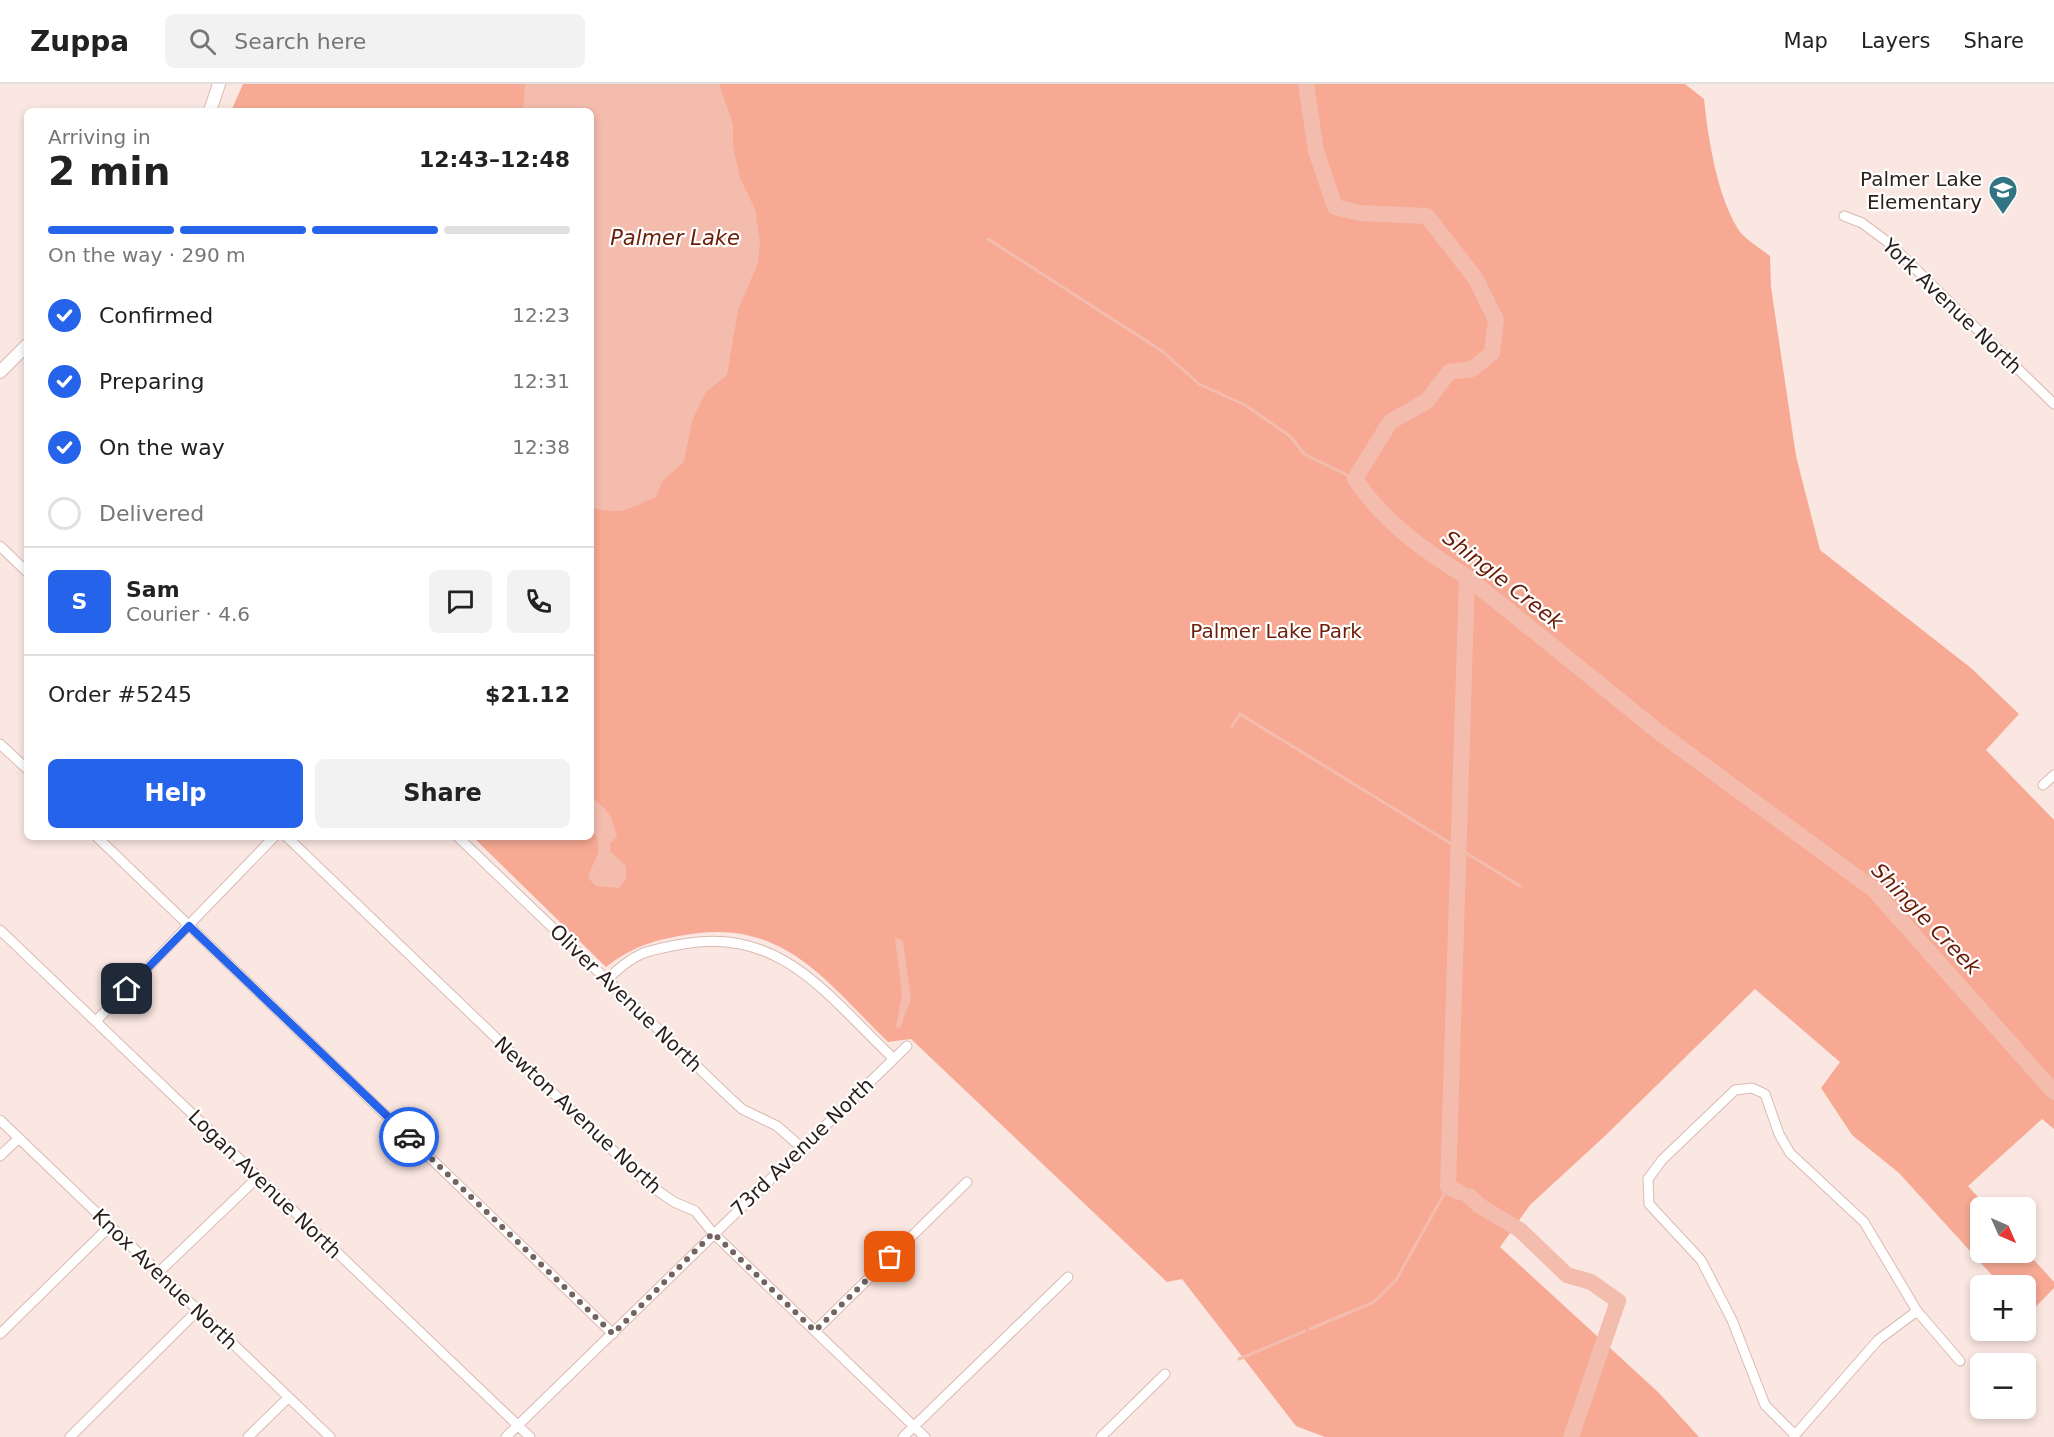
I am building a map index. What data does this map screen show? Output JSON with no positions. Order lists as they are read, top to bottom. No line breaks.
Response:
{"streets":{"street":["York Avenue North","Oliver Avenue North","Newton Avenue North","73rd Avenue North","Logan Avenue North","Knox Avenue North"]},"crossings":[["Oliver Avenue North","73rd Avenue North"],["Newton Avenue North","73rd Avenue North"],["73rd Avenue North","Logan Avenue North"]],"water":["Palmer Lake","Shingle Creek"],"parks":["Palmer Lake Park"],"places":{"school or university":["Palmer Lake Elementary"]},"north":"bottom right","page":{"header":"Zuppa","search":"Search here","nav":["Map","Layers","Share"],"heading":["2 min","Arriving in","12:43–12:48"],"panel":["Sam","Courier · 4.6","Order #5245","$21.12"],"bar":"On the way · 290 m","list":[["Confirmed","12:23"],["Preparing","12:31"],["On the way","12:38"],"Delivered"],"round":"S","buttons":["Help","Share"],"map_buttons":["+","−"]}}
